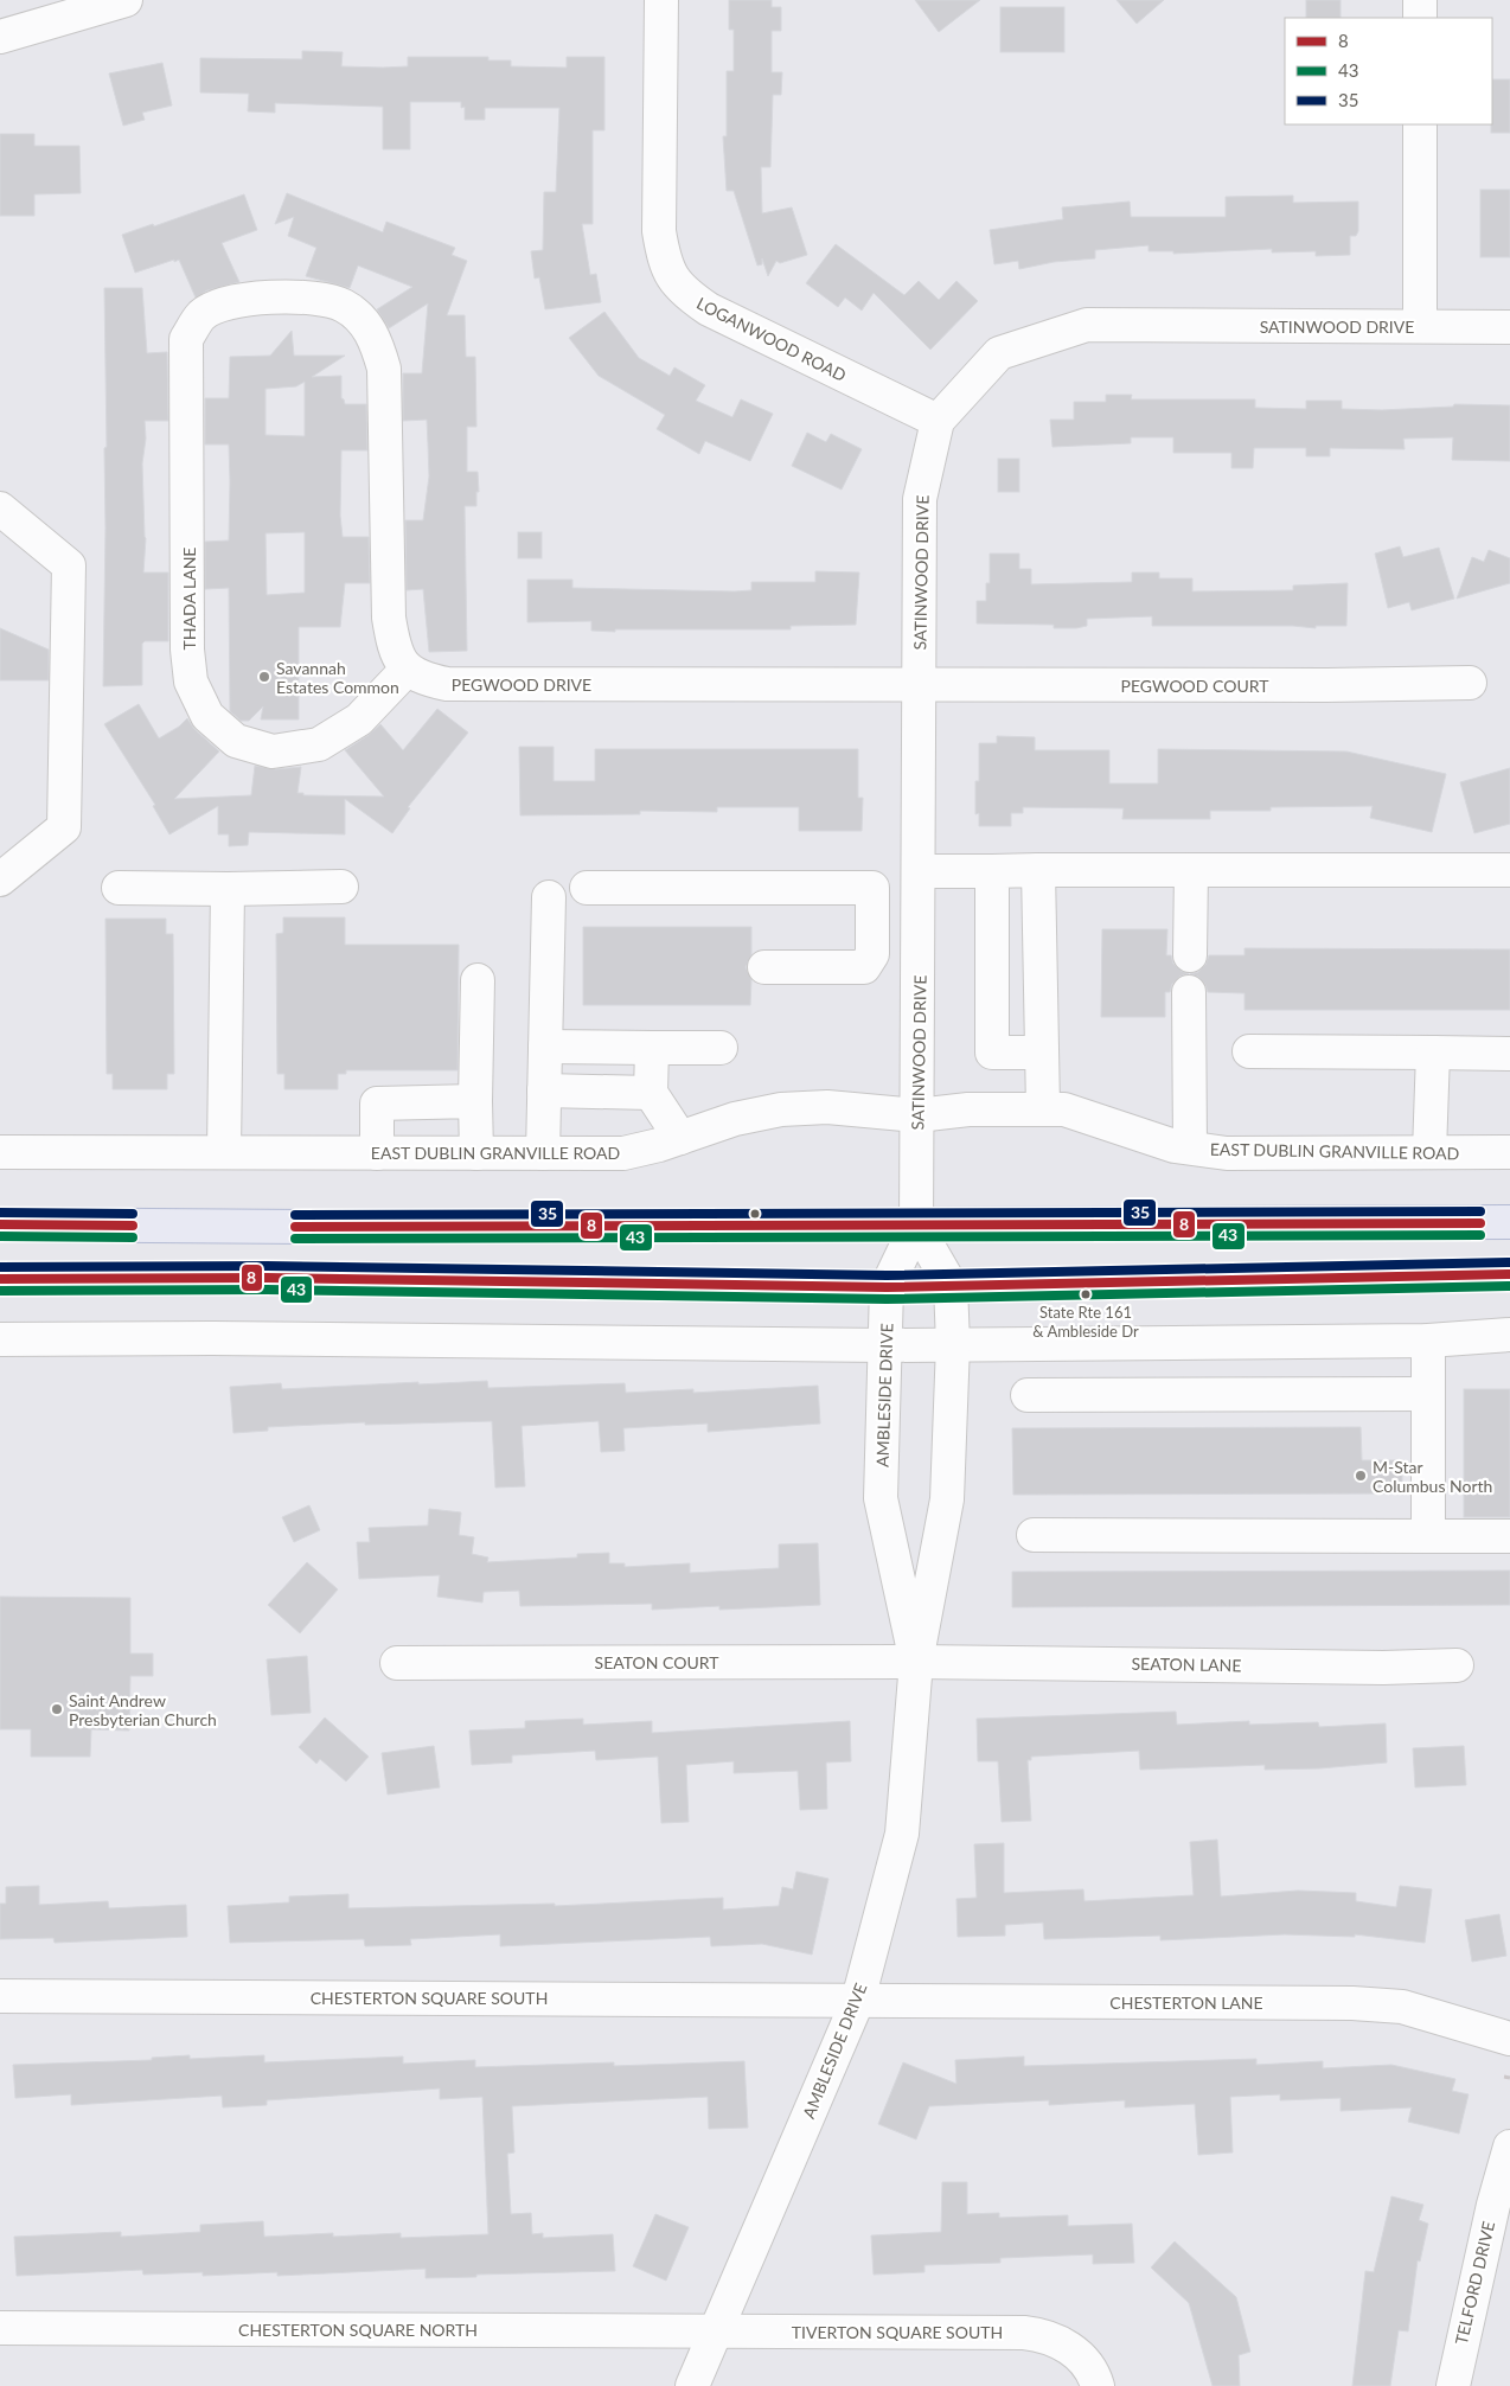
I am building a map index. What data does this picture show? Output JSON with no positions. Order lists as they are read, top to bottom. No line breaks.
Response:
{"streets":{"street":["SATINWOOD DRIVE","LOGANWOOD ROAD","THADA LANE","PEGWOOD DRIVE","PEGWOOD COURT","EAST DUBLIN GRANVILLE ROAD","AMBLESIDE DRIVE","SEATON COURT","SEATON LANE","CHESTERTON SQUARE SOUTH","CHESTERTON LANE","TELFORD DRIVE","CHESTERTON SQUARE NORTH","TIVERTON SQUARE SOUTH"]},"crossings":[["SATINWOOD DRIVE","LOGANWOOD ROAD"],["SATINWOOD DRIVE","PEGWOOD DRIVE"],["SATINWOOD DRIVE","PEGWOOD COURT"],["SATINWOOD DRIVE","EAST DUBLIN GRANVILLE ROAD"],["SATINWOOD DRIVE","AMBLESIDE DRIVE"],["THADA LANE","PEGWOOD DRIVE"],["PEGWOOD DRIVE","PEGWOOD COURT"],["AMBLESIDE DRIVE","SEATON COURT"],["AMBLESIDE DRIVE","SEATON LANE"],["AMBLESIDE DRIVE","CHESTERTON SQUARE SOUTH"],["AMBLESIDE DRIVE","CHESTERTON LANE"],["AMBLESIDE DRIVE","CHESTERTON SQUARE NORTH"],["AMBLESIDE DRIVE","TIVERTON SQUARE SOUTH"],["SEATON COURT","SEATON LANE"],["CHESTERTON SQUARE SOUTH","CHESTERTON LANE"],["CHESTERTON SQUARE NORTH","TIVERTON SQUARE SOUTH"]],"places":["Savannah Estates Common","State Rte 161 & Ambleside Dr","M-Star Columbus North","Saint Andrew Presbyterian Church"],"lines":["transit line 35","transit line 8","transit line 43"],"legend":["8","43","35"]}
